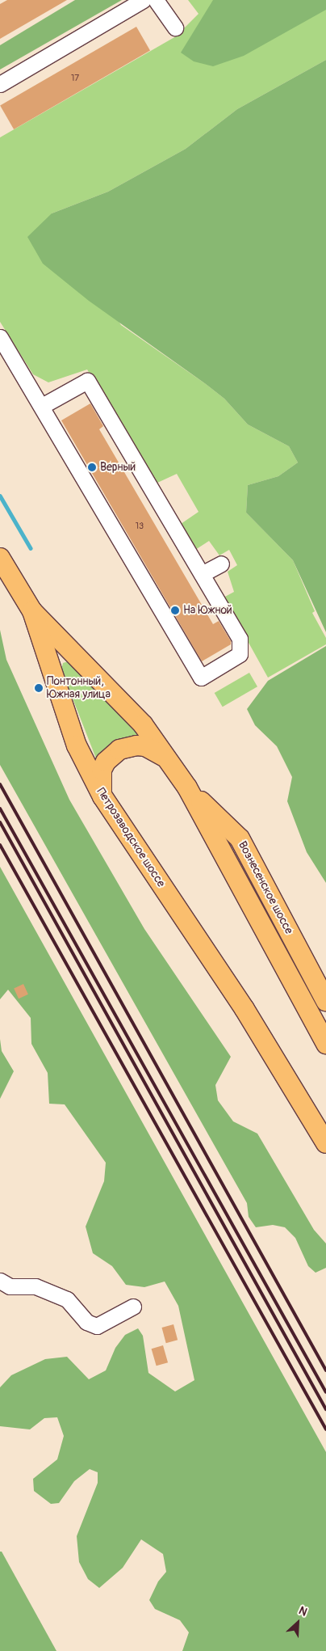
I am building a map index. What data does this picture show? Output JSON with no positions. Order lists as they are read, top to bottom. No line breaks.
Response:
{"streets":{"main road":["Петрозаводское шоссе","Вознесенское шоссе"]},"places":["Верный","На Южной","Понтонный, Южная улица"],"house_numbers":["17","13"],"north":"top right"}
